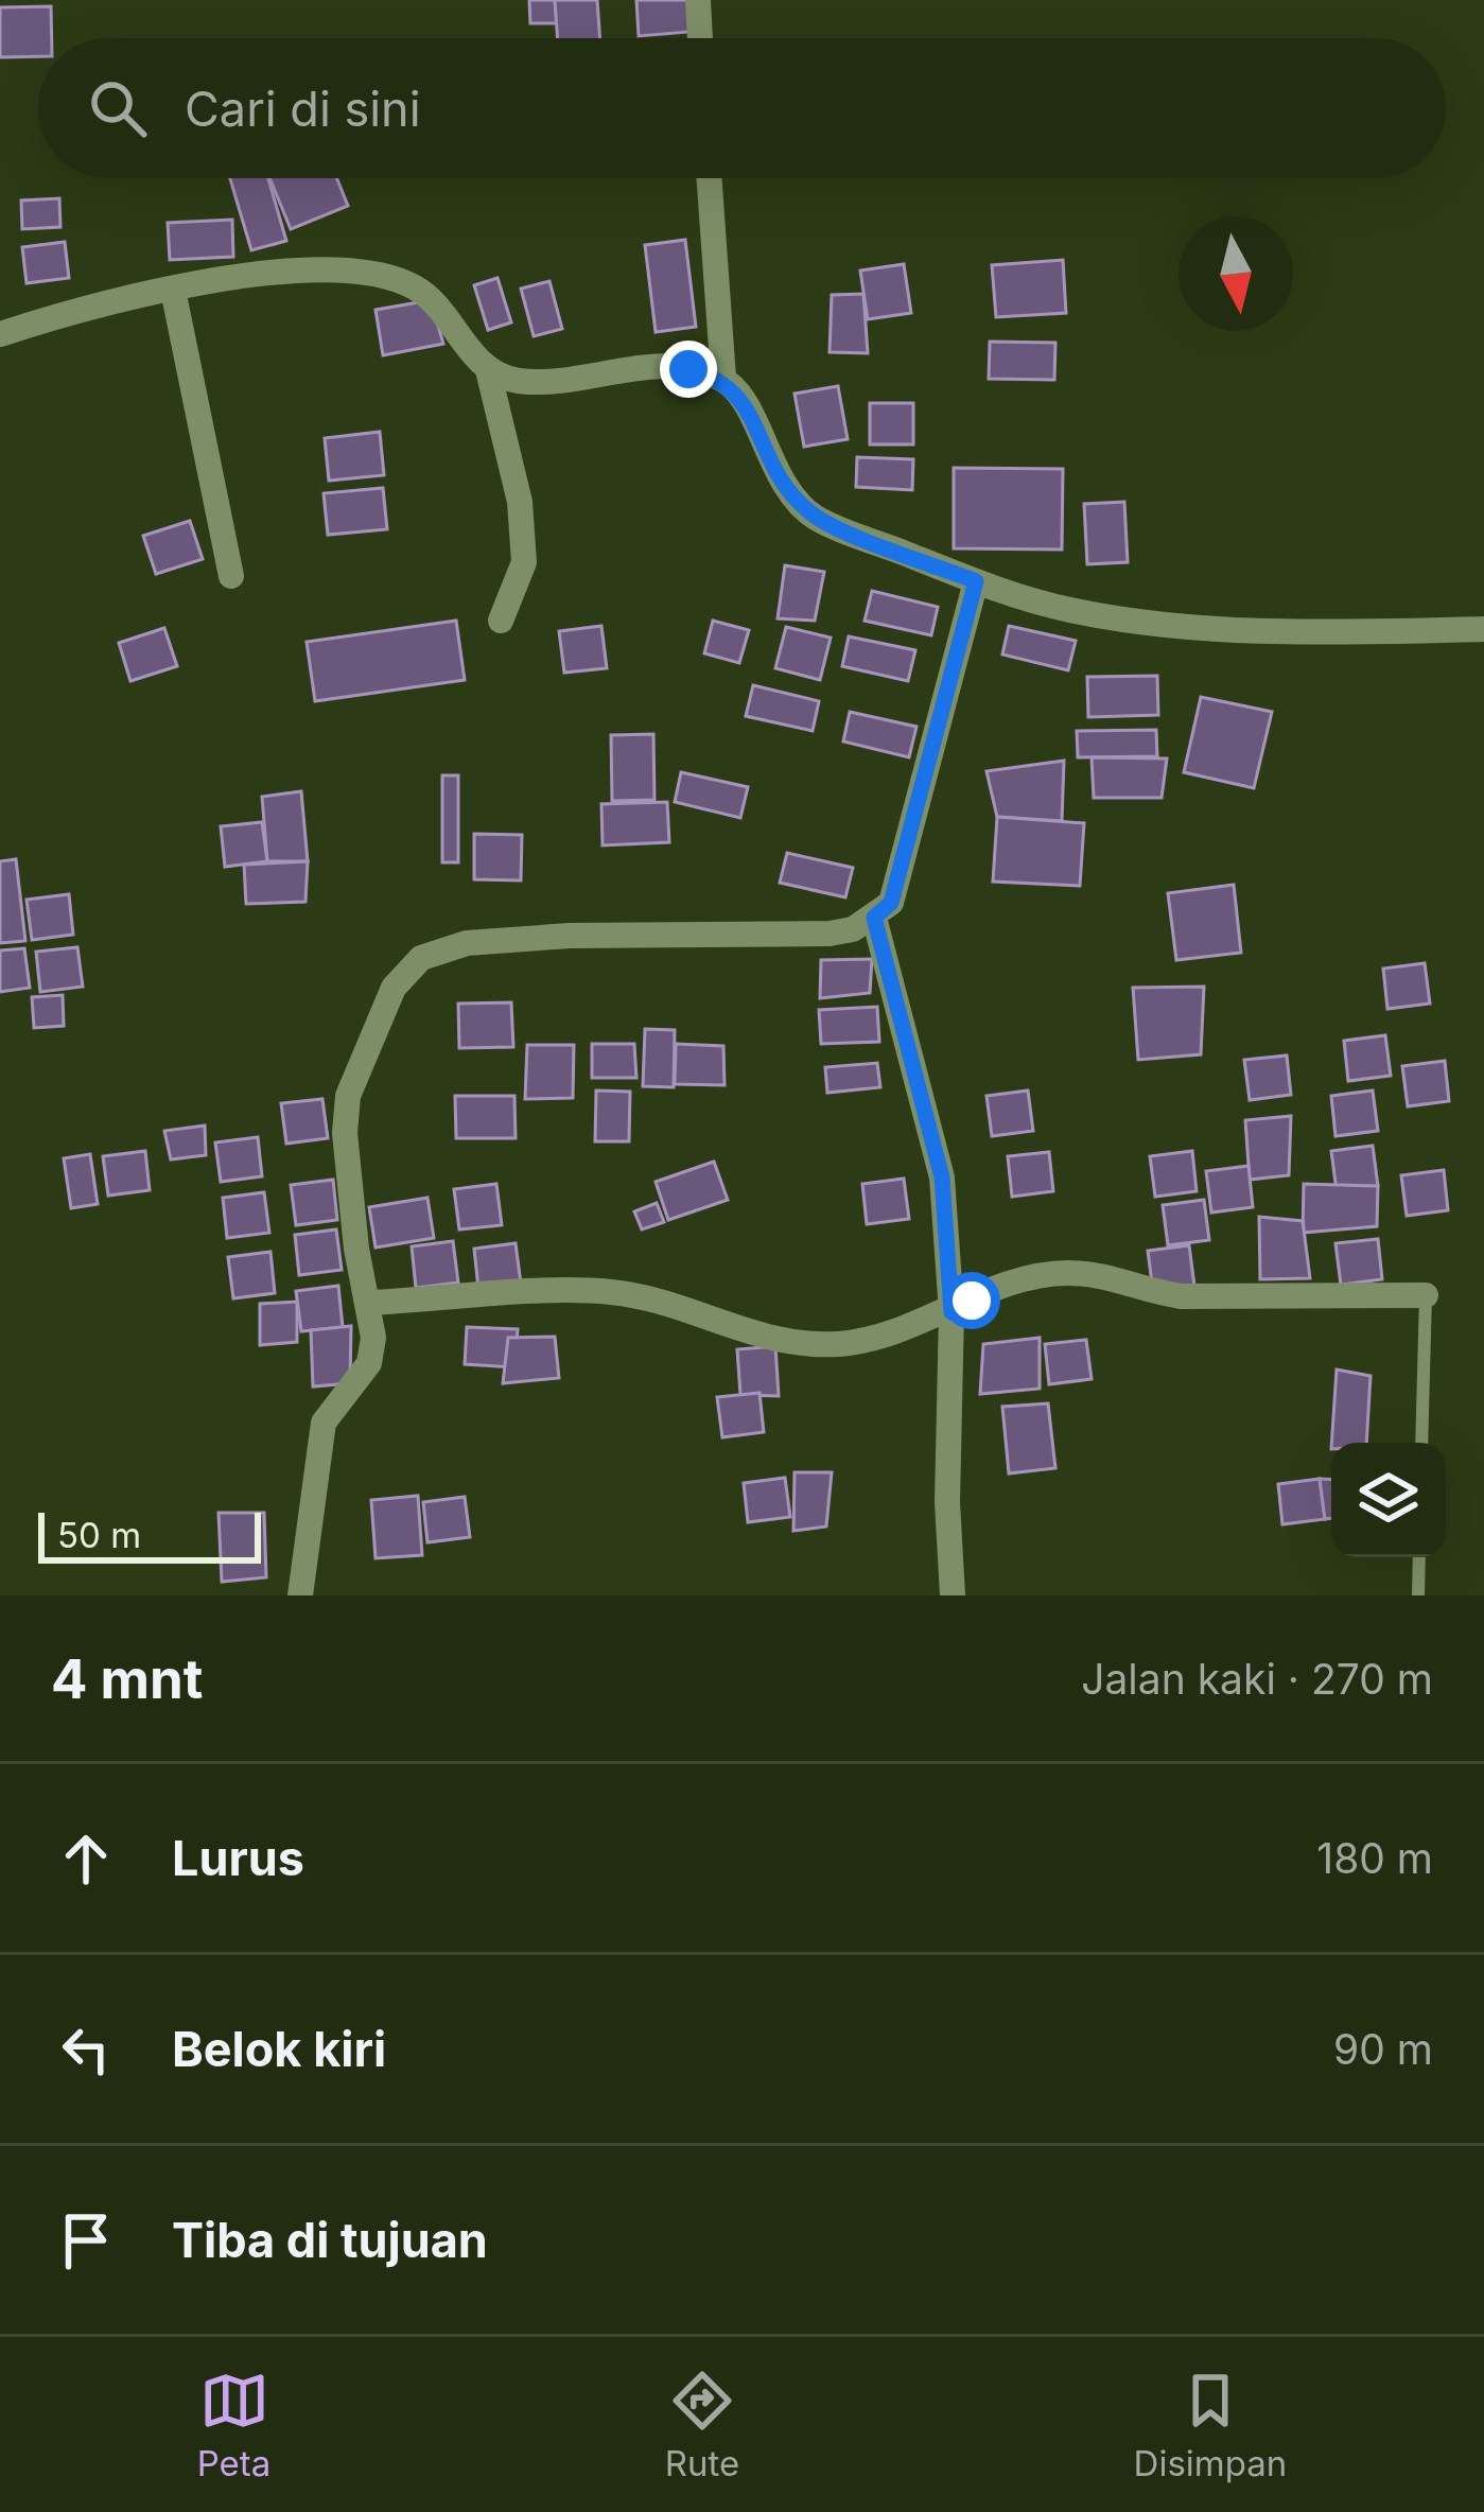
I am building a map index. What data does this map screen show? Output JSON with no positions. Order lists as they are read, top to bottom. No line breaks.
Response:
{"scale_bar":"50 m","north":"bottom","page":{"search":"Cari di sini","scale":"50 m","heading":["4 mnt","Jalan kaki · 270 m"],"list":[["Lurus","180 m"],["Belok kiri","90 m"],"Tiba di tujuan"],"nav":["Peta","Rute","Disimpan"]}}
